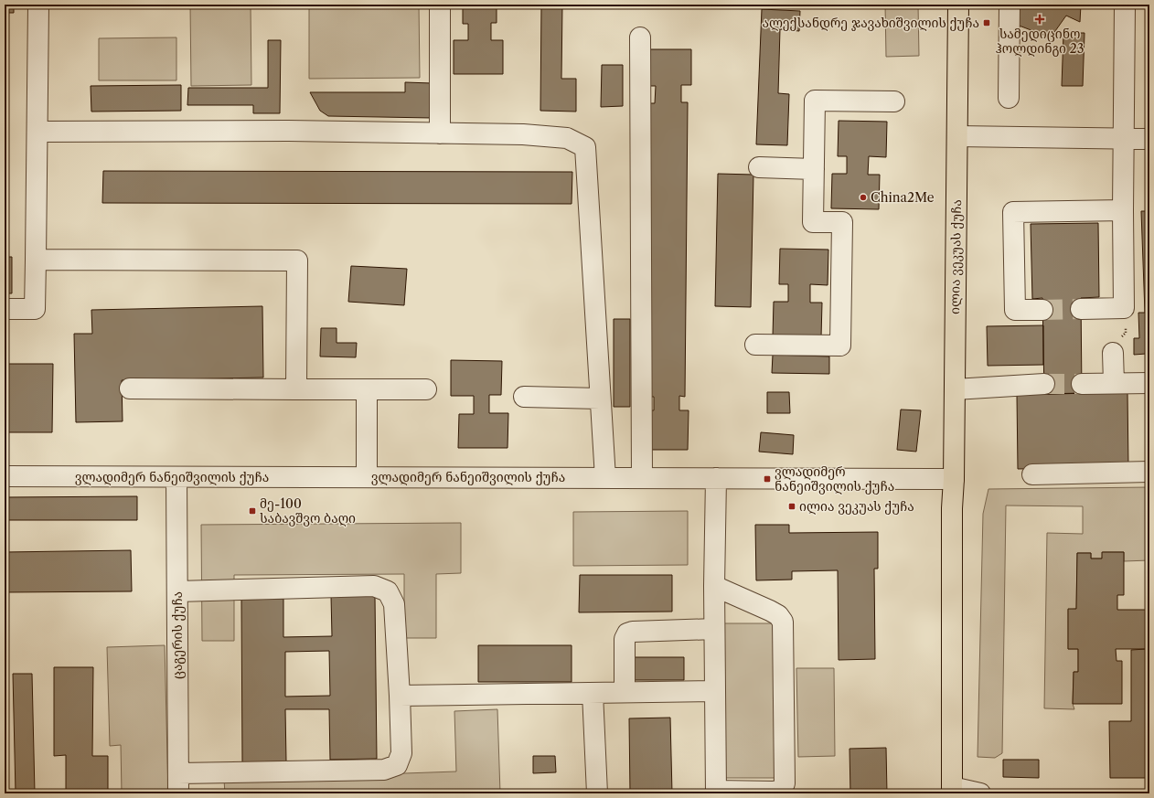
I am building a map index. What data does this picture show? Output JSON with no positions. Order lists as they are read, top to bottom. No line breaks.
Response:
{"streets":{"main road":["ილია ვეკუას ქუჩა"],"street":["ვლადიმერ ნანეიშვილის ქუჩა","ცაგერის ქუჩა"]},"crossings":[["ილია ვეკუას ქუჩა","ვლადიმერ ნანეიშვილის ქუჩა"],["ვლადიმერ ნანეიშვილის ქუჩა","ცაგერის ქუჩა"]],"places":{"health":["სამედიცინო ჰოლდინგი 23"],"transit":["ალექსანდრე ჯავახიშვილის ქუჩა","ვლადიმერ ნანეიშვილის ქუჩა","ილია ვეკუას ქუჩა","მე-100 საბავშვო ბაღი"],"other":["China2Me"]}}
